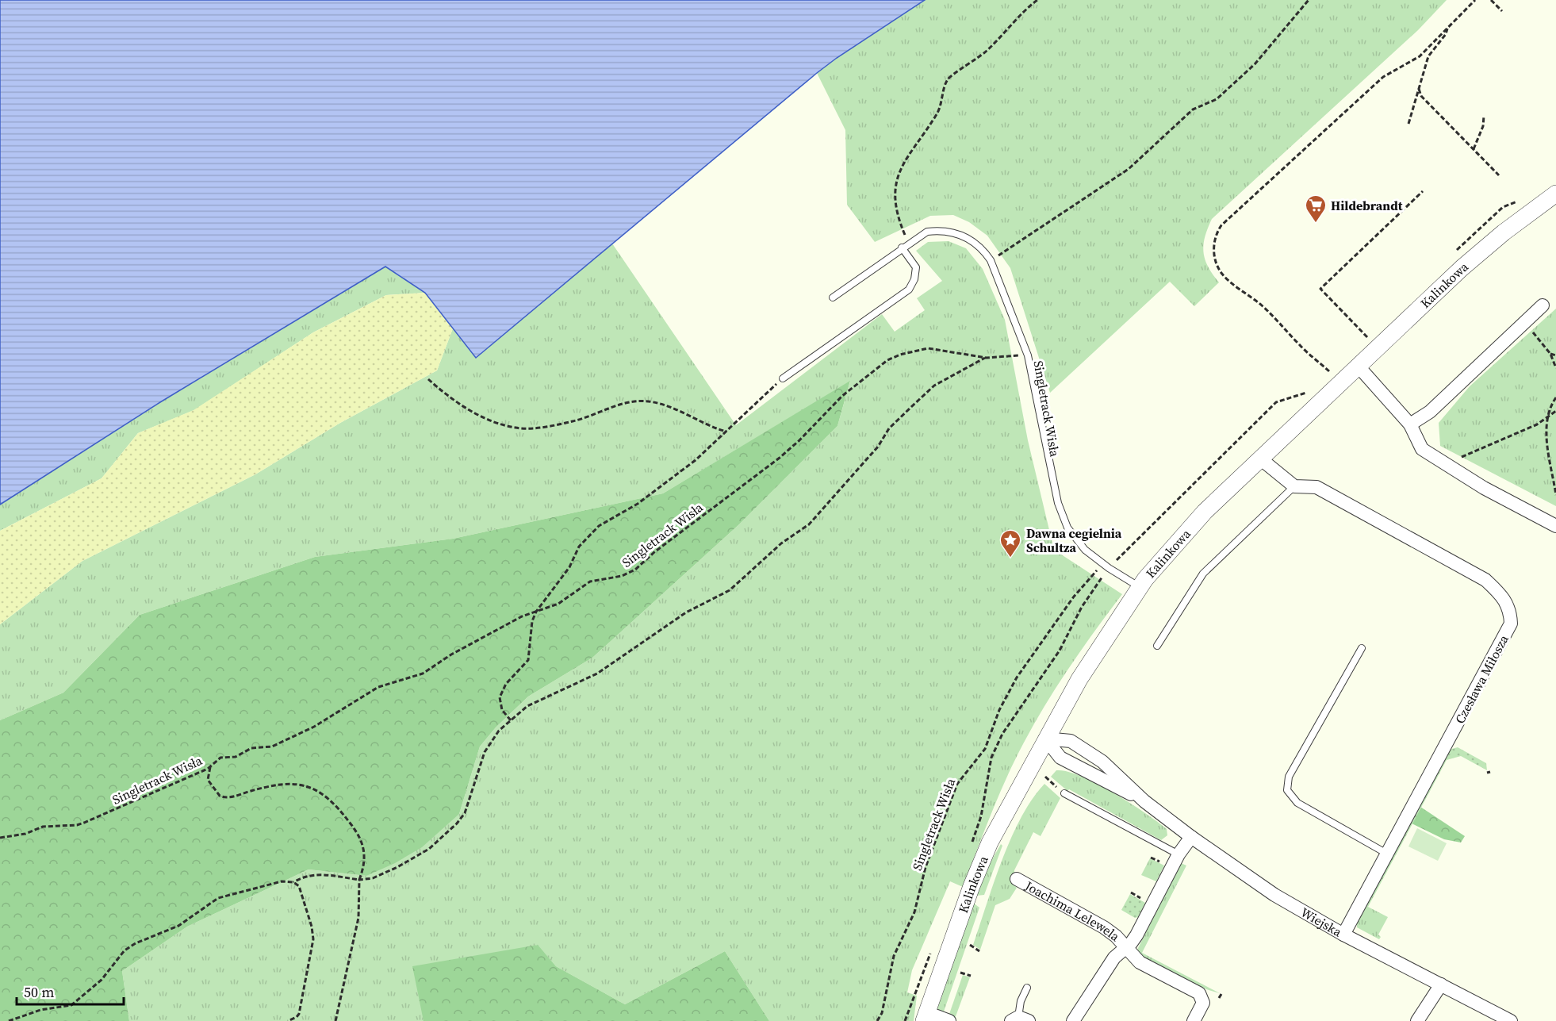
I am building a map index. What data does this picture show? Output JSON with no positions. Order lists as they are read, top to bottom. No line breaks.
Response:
{"streets":{"street":["Kalinkowa","Czesława Miłosza","Joachima Lelewela","Wiejska"],"path":["Singletrack Wisła"]},"crossings":[["Kalinkowa","Wiejska"],["Czesława Miłosza","Wiejska"]],"places":{"supermarket":["Hildebrandt"],"place":["Dawna cegielnia Schultza"]},"scale_bar":"50 m"}
